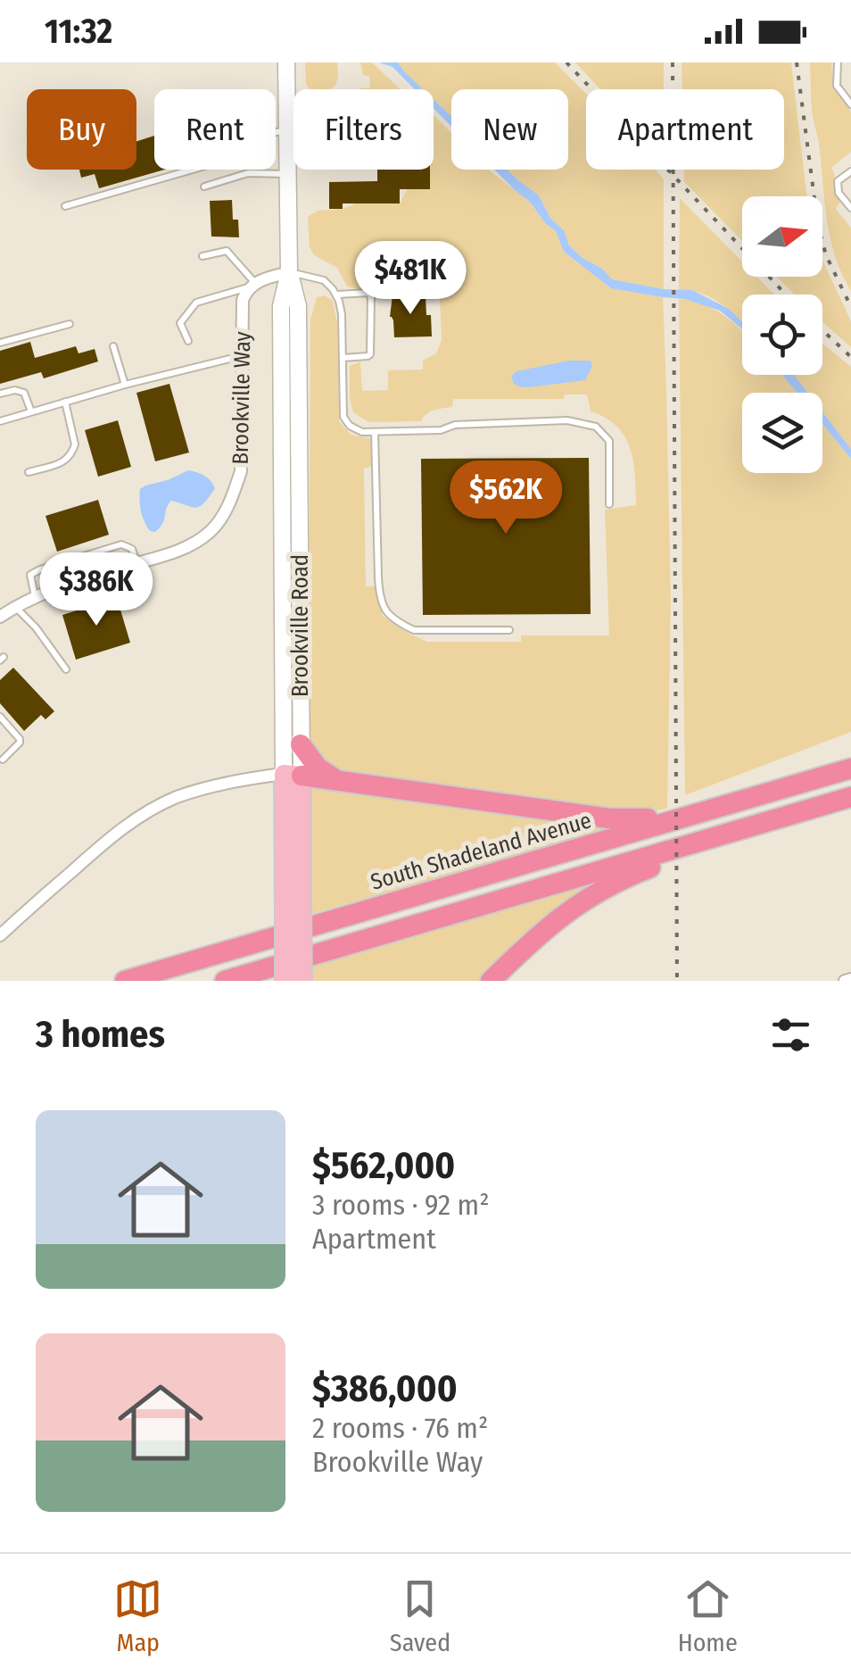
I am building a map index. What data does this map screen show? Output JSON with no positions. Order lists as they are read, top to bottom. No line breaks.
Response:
{"streets":{"highway":["South Shadeland Avenue"],"main road":["Brookville Road"],"street":["Brookville Way"]},"north":"right","page":{"status":"11:32","chip":["Buy","Rent","Filters","New","Apartment"],"price":["$481K","$562K","$386K"],"heading":"3 homes","list":[{"name":"$562,000","note":"3 rooms · 92 m² · Apartment"},{"name":"$386,000","note":"2 rooms · 76 m² · Brookville Way"}],"tabs":["Map","Saved","Home"]}}
